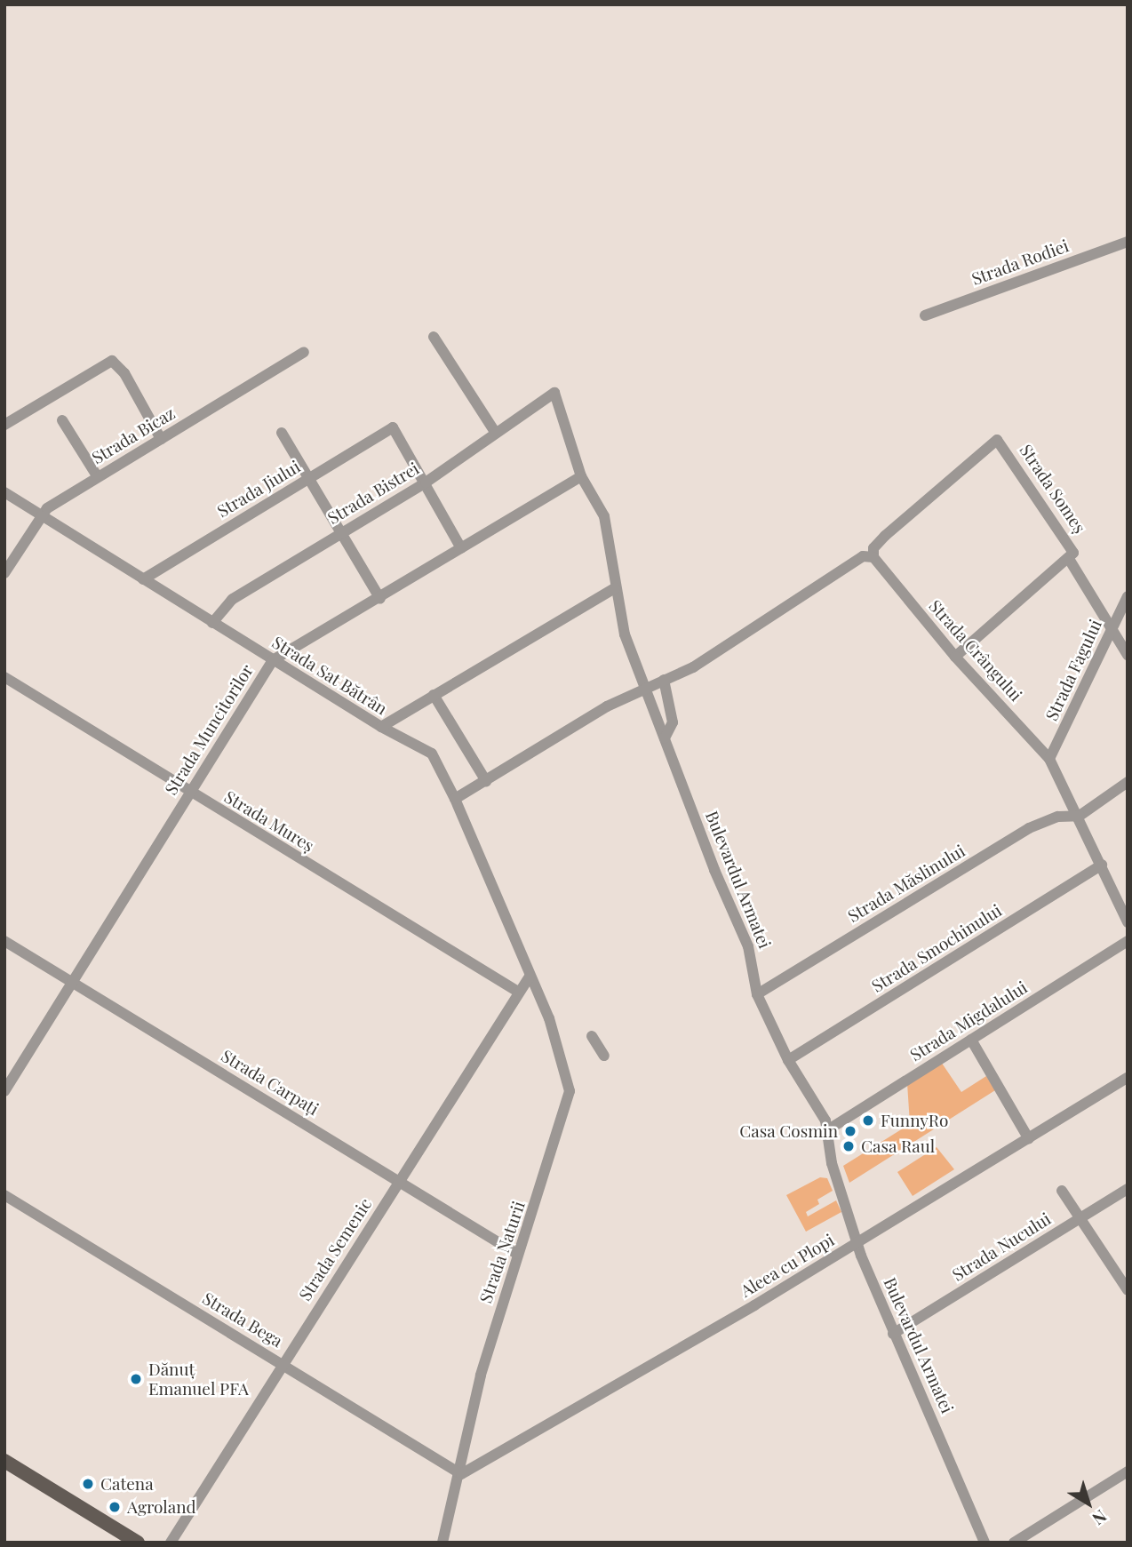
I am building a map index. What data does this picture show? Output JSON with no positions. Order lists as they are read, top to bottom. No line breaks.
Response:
{"streets":{"street":["Strada Rodiei","Strada Bicaz","Strada Jiului","Strada Someș","Strada Bistrei","Strada Crângului","Strada Fagului","Strada Sat Bătrân","Strada Muncitorilor","Strada Mureș","Bulevardul Armatei","Strada Măslinului","Strada Smochinului","Strada Migdalului","Strada Carpați","Strada Nucului","Strada Semenic","Strada Naturii","Aleea cu Plopi","Strada Bega"]},"crossings":[["Strada Bicaz","Strada Sat Bătrân"],["Strada Jiului","Strada Bistrei"],["Strada Jiului","Strada Sat Bătrân"],["Strada Someș","Strada Crângului"],["Strada Someș","Strada Fagului"],["Strada Bistrei","Strada Sat Bătrân"],["Strada Bistrei","Bulevardul Armatei"],["Strada Crângului","Strada Fagului"],["Strada Crângului","Strada Măslinului"],["Strada Crângului","Strada Smochinului"],["Strada Sat Bătrân","Strada Muncitorilor"],["Strada Sat Bătrân","Strada Semenic"],["Strada Sat Bătrân","Strada Naturii"],["Strada Muncitorilor","Strada Mureș"],["Strada Muncitorilor","Bulevardul Armatei"],["Strada Muncitorilor","Strada Carpați"],["Strada Mureș","Strada Semenic"],["Bulevardul Armatei","Strada Măslinului"],["Bulevardul Armatei","Strada Smochinului"],["Bulevardul Armatei","Strada Migdalului"],["Bulevardul Armatei","Strada Nucului"],["Bulevardul Armatei","Aleea cu Plopi"],["Strada Carpați","Strada Semenic"],["Strada Carpați","Strada Naturii"],["Strada Semenic","Strada Naturii"],["Strada Semenic","Strada Bega"],["Strada Naturii","Aleea cu Plopi"],["Strada Naturii","Strada Bega"],["Aleea cu Plopi","Strada Bega"]],"places":["FunnyRo","Casa Cosmin","Casa Raul","Dănuț Emanuel PFA","Catena","Agroland"],"north":"bottom right"}
